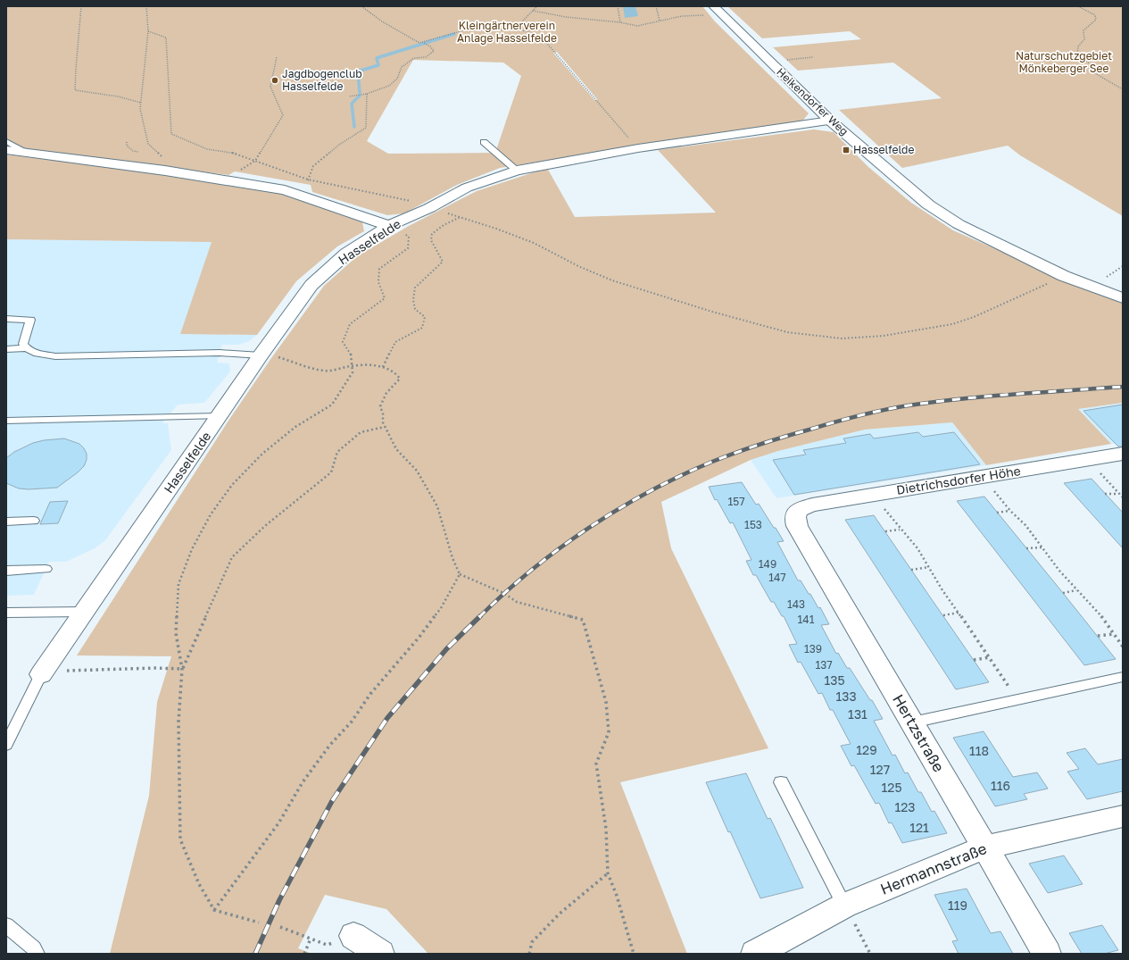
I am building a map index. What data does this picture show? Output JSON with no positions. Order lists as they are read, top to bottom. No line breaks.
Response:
{"streets":{"street":["Heikendorfer Weg","Hasselfelde","Dietrichsdorfer Höhe","Hertzstraße","Hermannstraße"]},"crossings":[["Heikendorfer Weg","Hasselfelde"],["Dietrichsdorfer Höhe","Hertzstraße"],["Hertzstraße","Hermannstraße"]],"parks":["Kleingärtnerverein Anlage Hasselfelde","Naturschutzgebiet Mönkeberger See"],"places":{"other":["Jagdbogenclub Hasselfelde"],"transit":["Hasselfelde"]},"house_numbers":["157","153","149","147","143","141","139","137","135","133","131","129","118","127","116","125","123","121","119"]}
